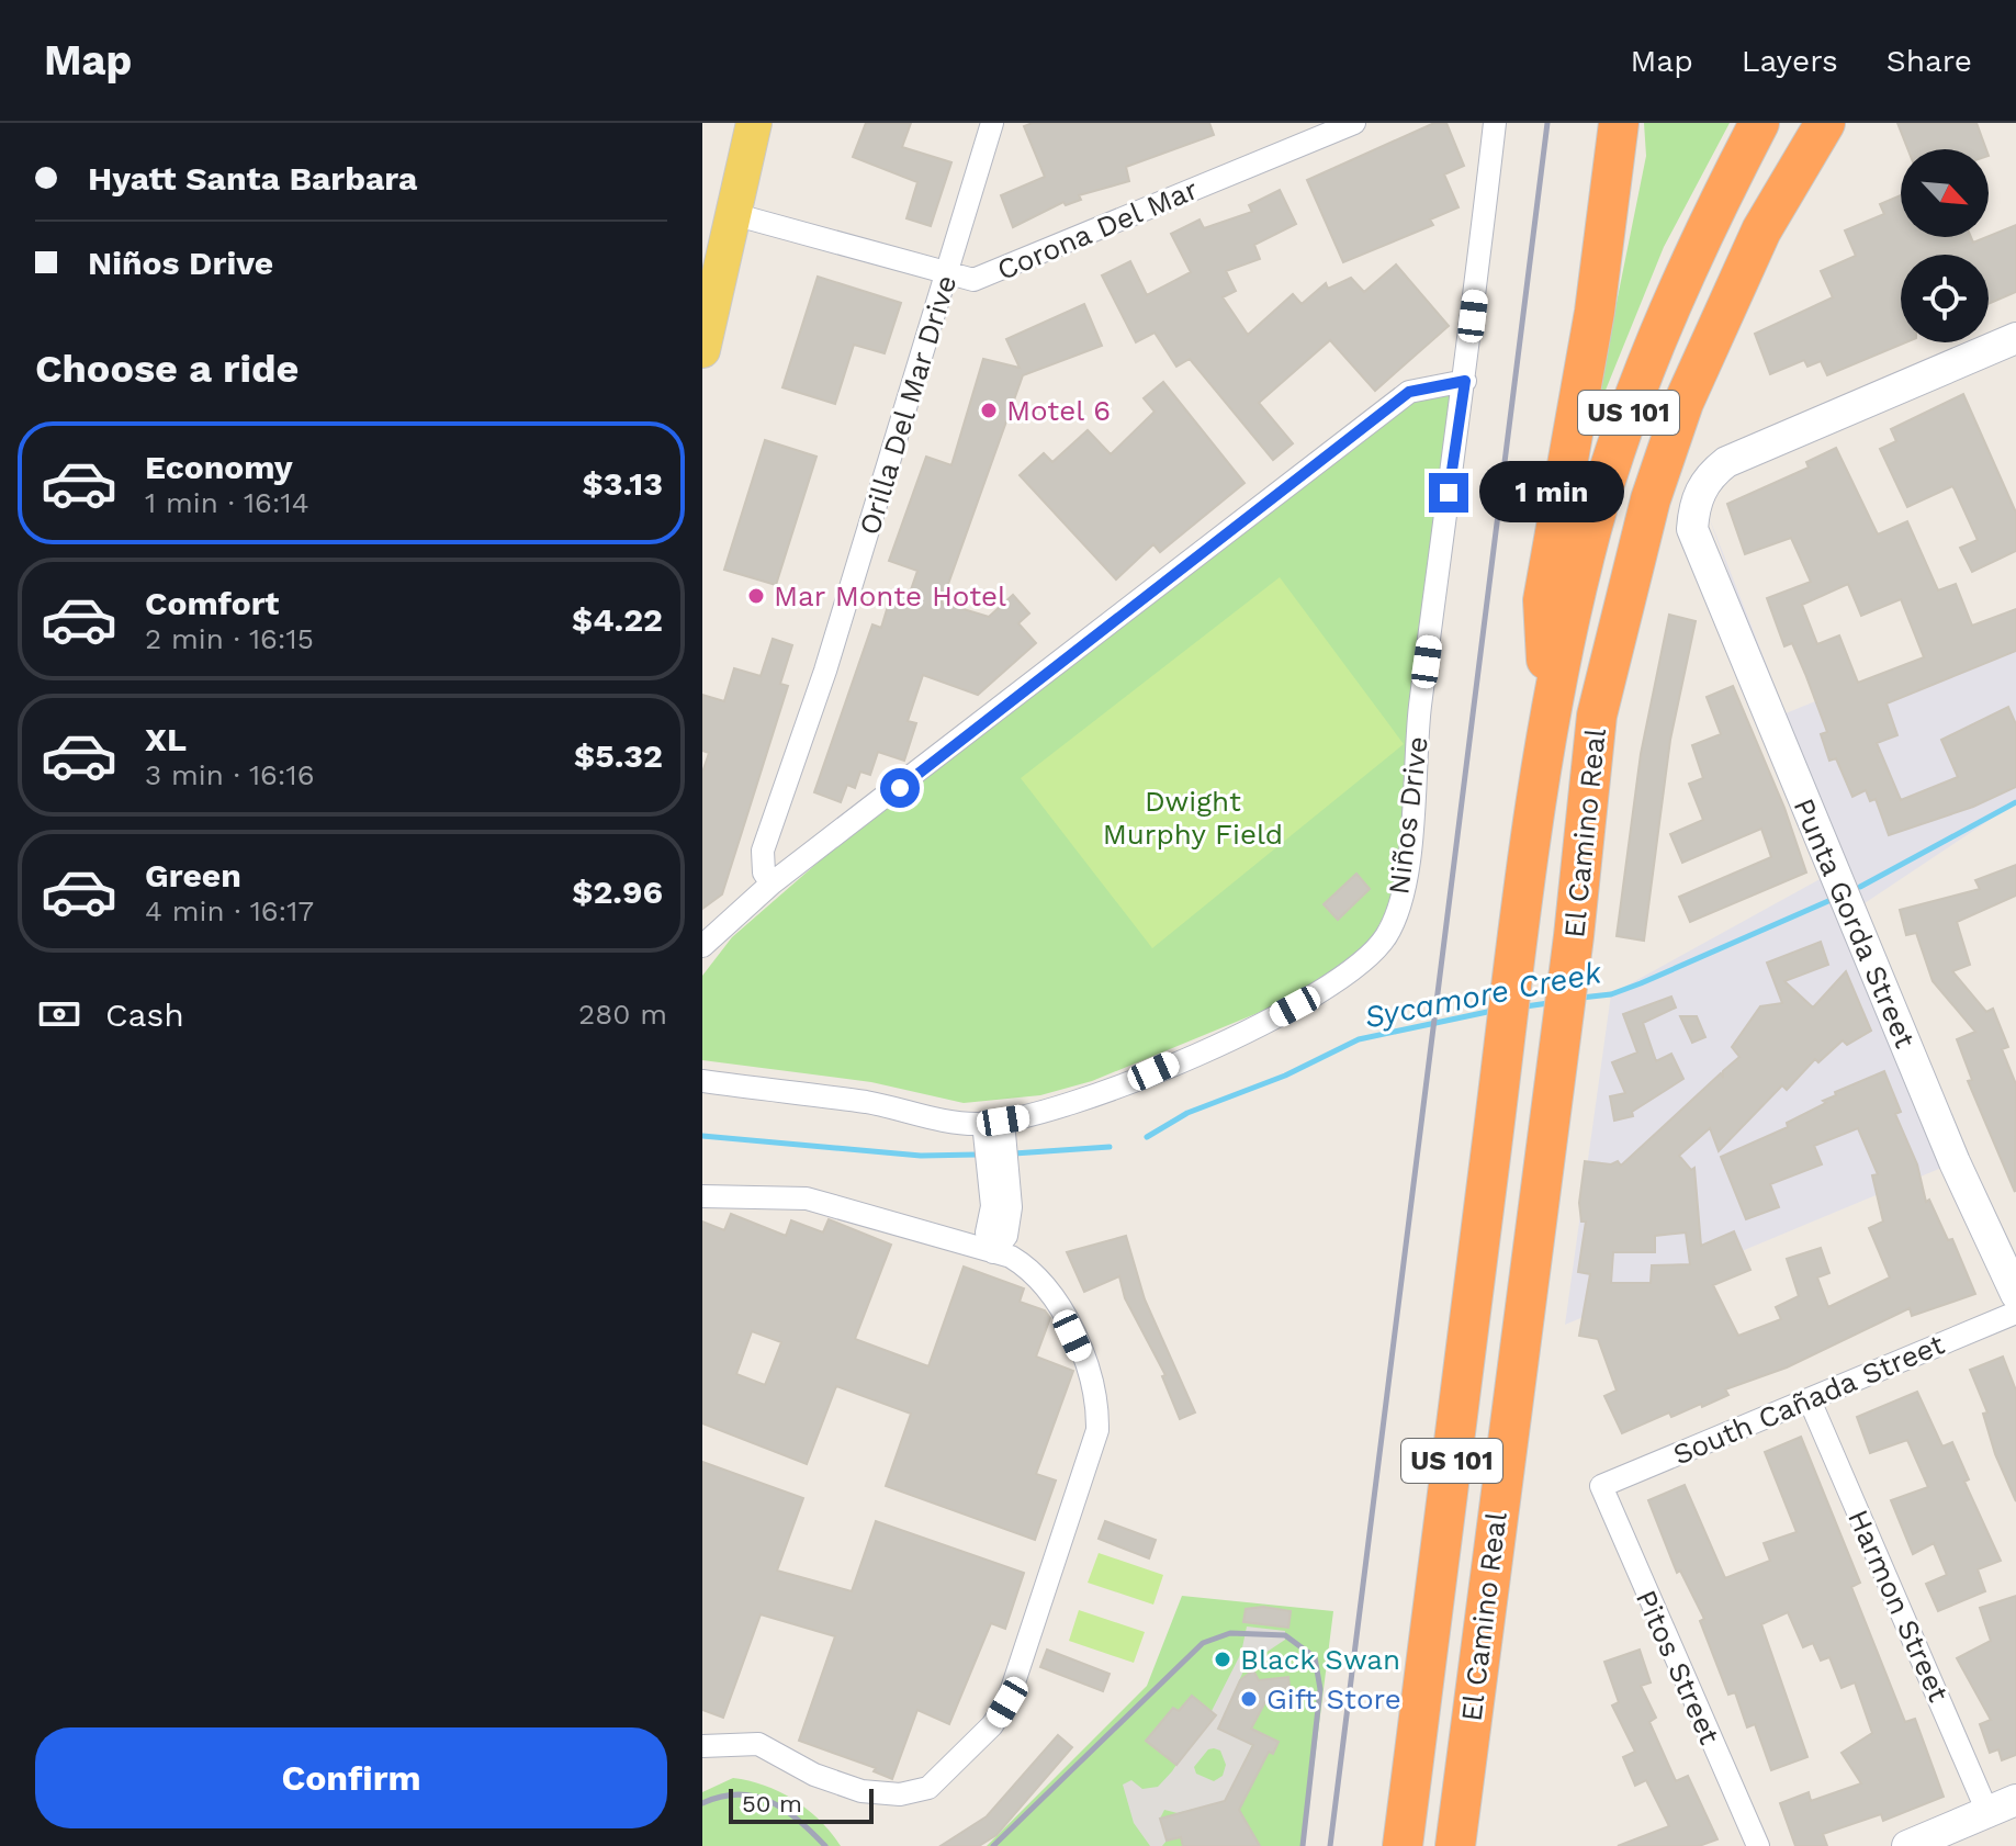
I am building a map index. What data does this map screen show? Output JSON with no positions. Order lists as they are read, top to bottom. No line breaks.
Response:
{"streets":{"highway":["US 101","El Camino Real"],"street":["Corona Del Mar","Orilla Del Mar Drive","Niños Drive","Punta Gorda Street","South Cañada Street","Harmon Street","Pitos Street"]},"crossings":[["Corona Del Mar","Orilla Del Mar Drive"],["South Cañada Street","Harmon Street"],["South Cañada Street","Pitos Street"]],"water":["Sycamore Creek"],"parks":["Dwight Murphy Field"],"places":["Motel 6","Mar Monte Hotel","Black Swan","Gift Store"],"scale_bar":"50 m","north":"bottom right","page":{"header":"Map","nav":["Map","Layers","Share"],"banner":["Hyatt Santa Barbara","Niños Drive"],"heading":"Choose a ride","list":[{"name":"Economy","note":"1 min · 16:14","value":"$3.13"},{"name":"Comfort","note":"2 min · 16:15","value":"$4.22"},{"name":"XL","note":"3 min · 16:16","value":"$5.32"},{"name":"Green","note":"4 min · 16:17","value":"$2.96"}],"bubble":"1 min","pay":["Cash","280 m"],"buttons":"Confirm","scale":"50 m"}}
